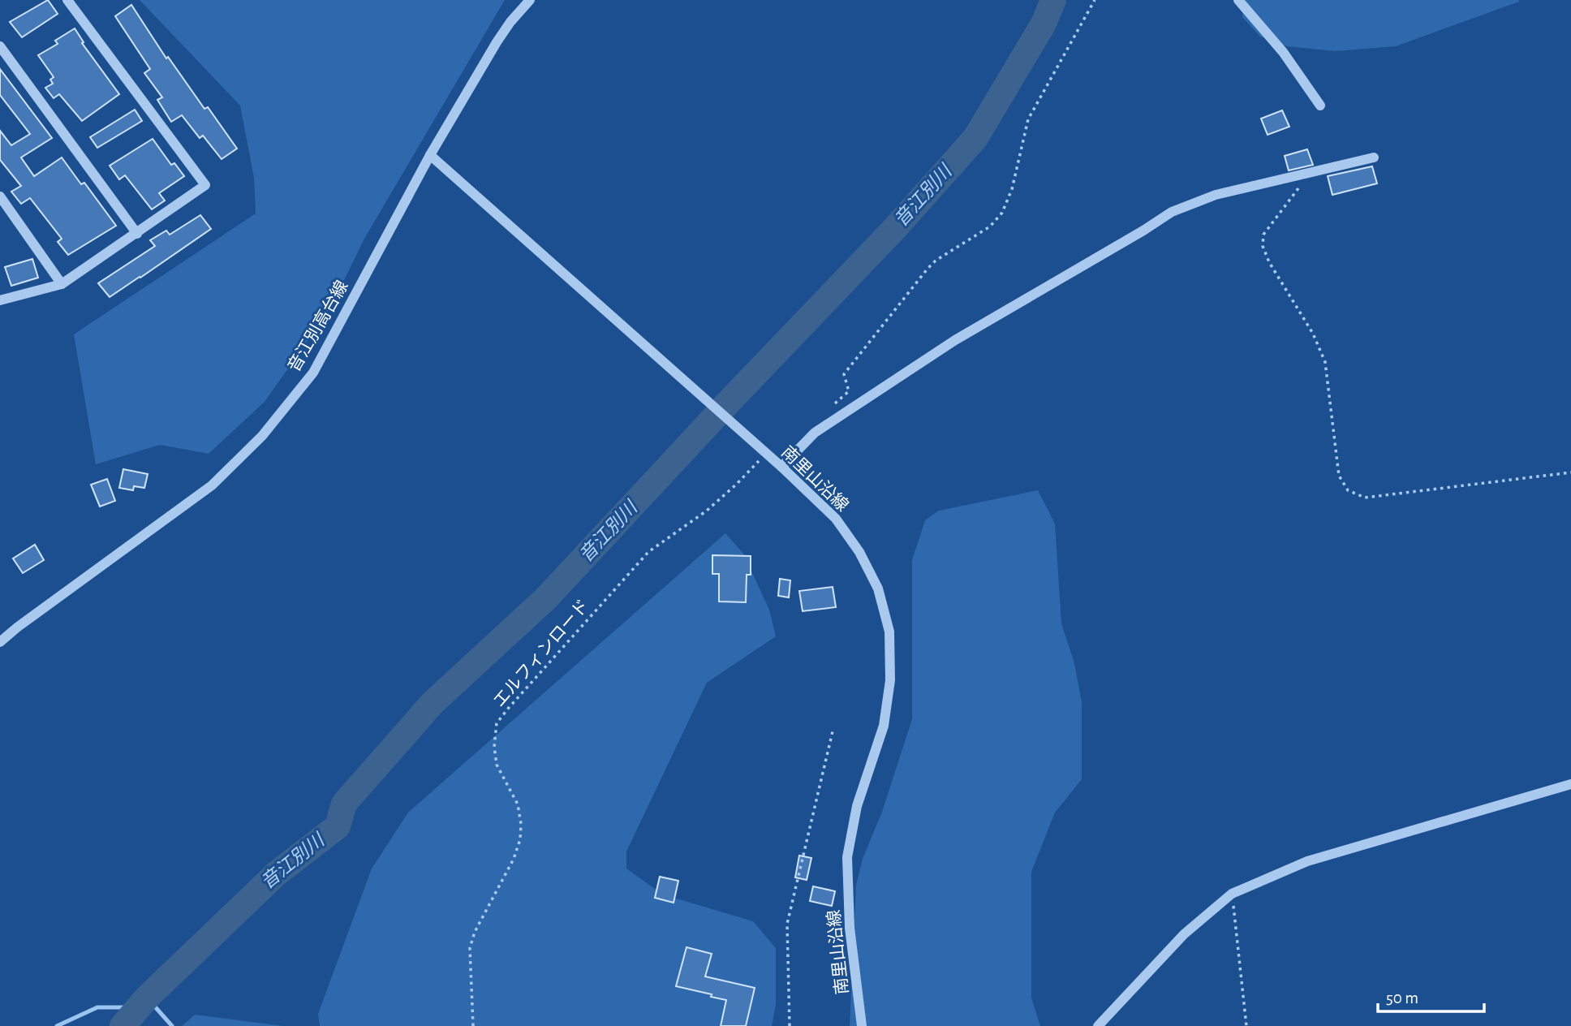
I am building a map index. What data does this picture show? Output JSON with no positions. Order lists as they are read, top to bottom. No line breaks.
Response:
{"streets":{"street":["音江別高台線","南里山沿線"],"path":["エルフィンロード"]},"crossings":[["音江別高台線","南里山沿線"],["南里山沿線","エルフィンロード"]],"water":["音江別川"],"scale_bar":"50 m"}
